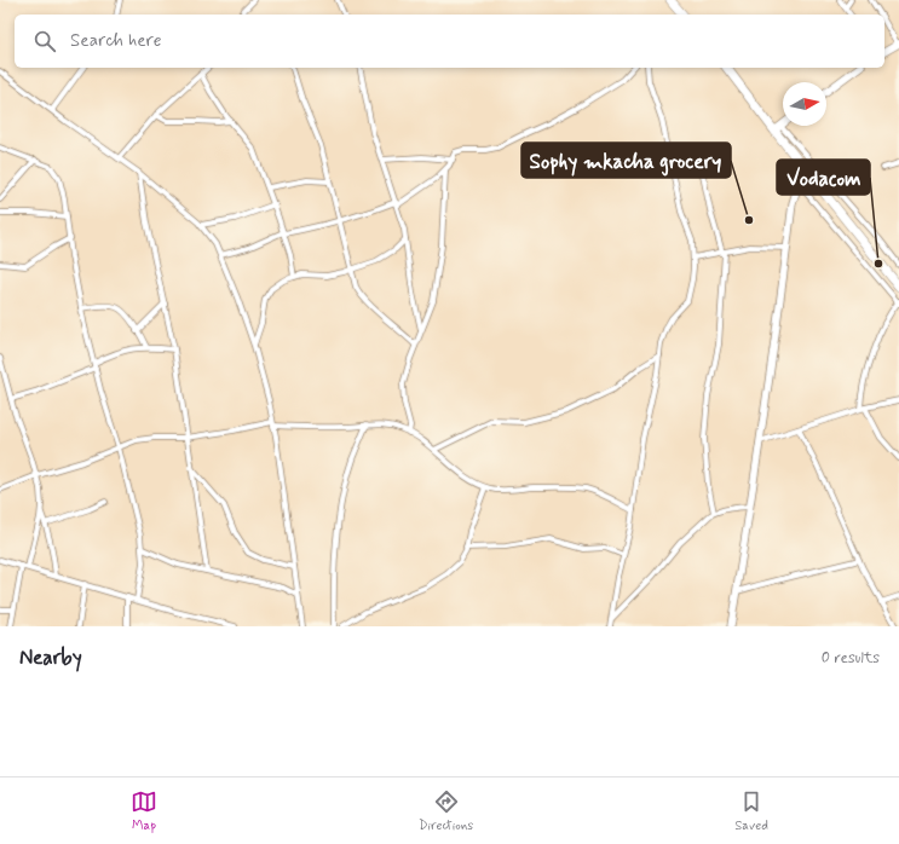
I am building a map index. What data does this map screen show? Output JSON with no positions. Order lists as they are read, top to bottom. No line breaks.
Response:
{"places":["Sophy mkacha grocery","Vodacom"],"north":"right","page":{"search":"Search here","heading":["Nearby","0 results"],"nav":["Map","Directions","Saved"]}}
